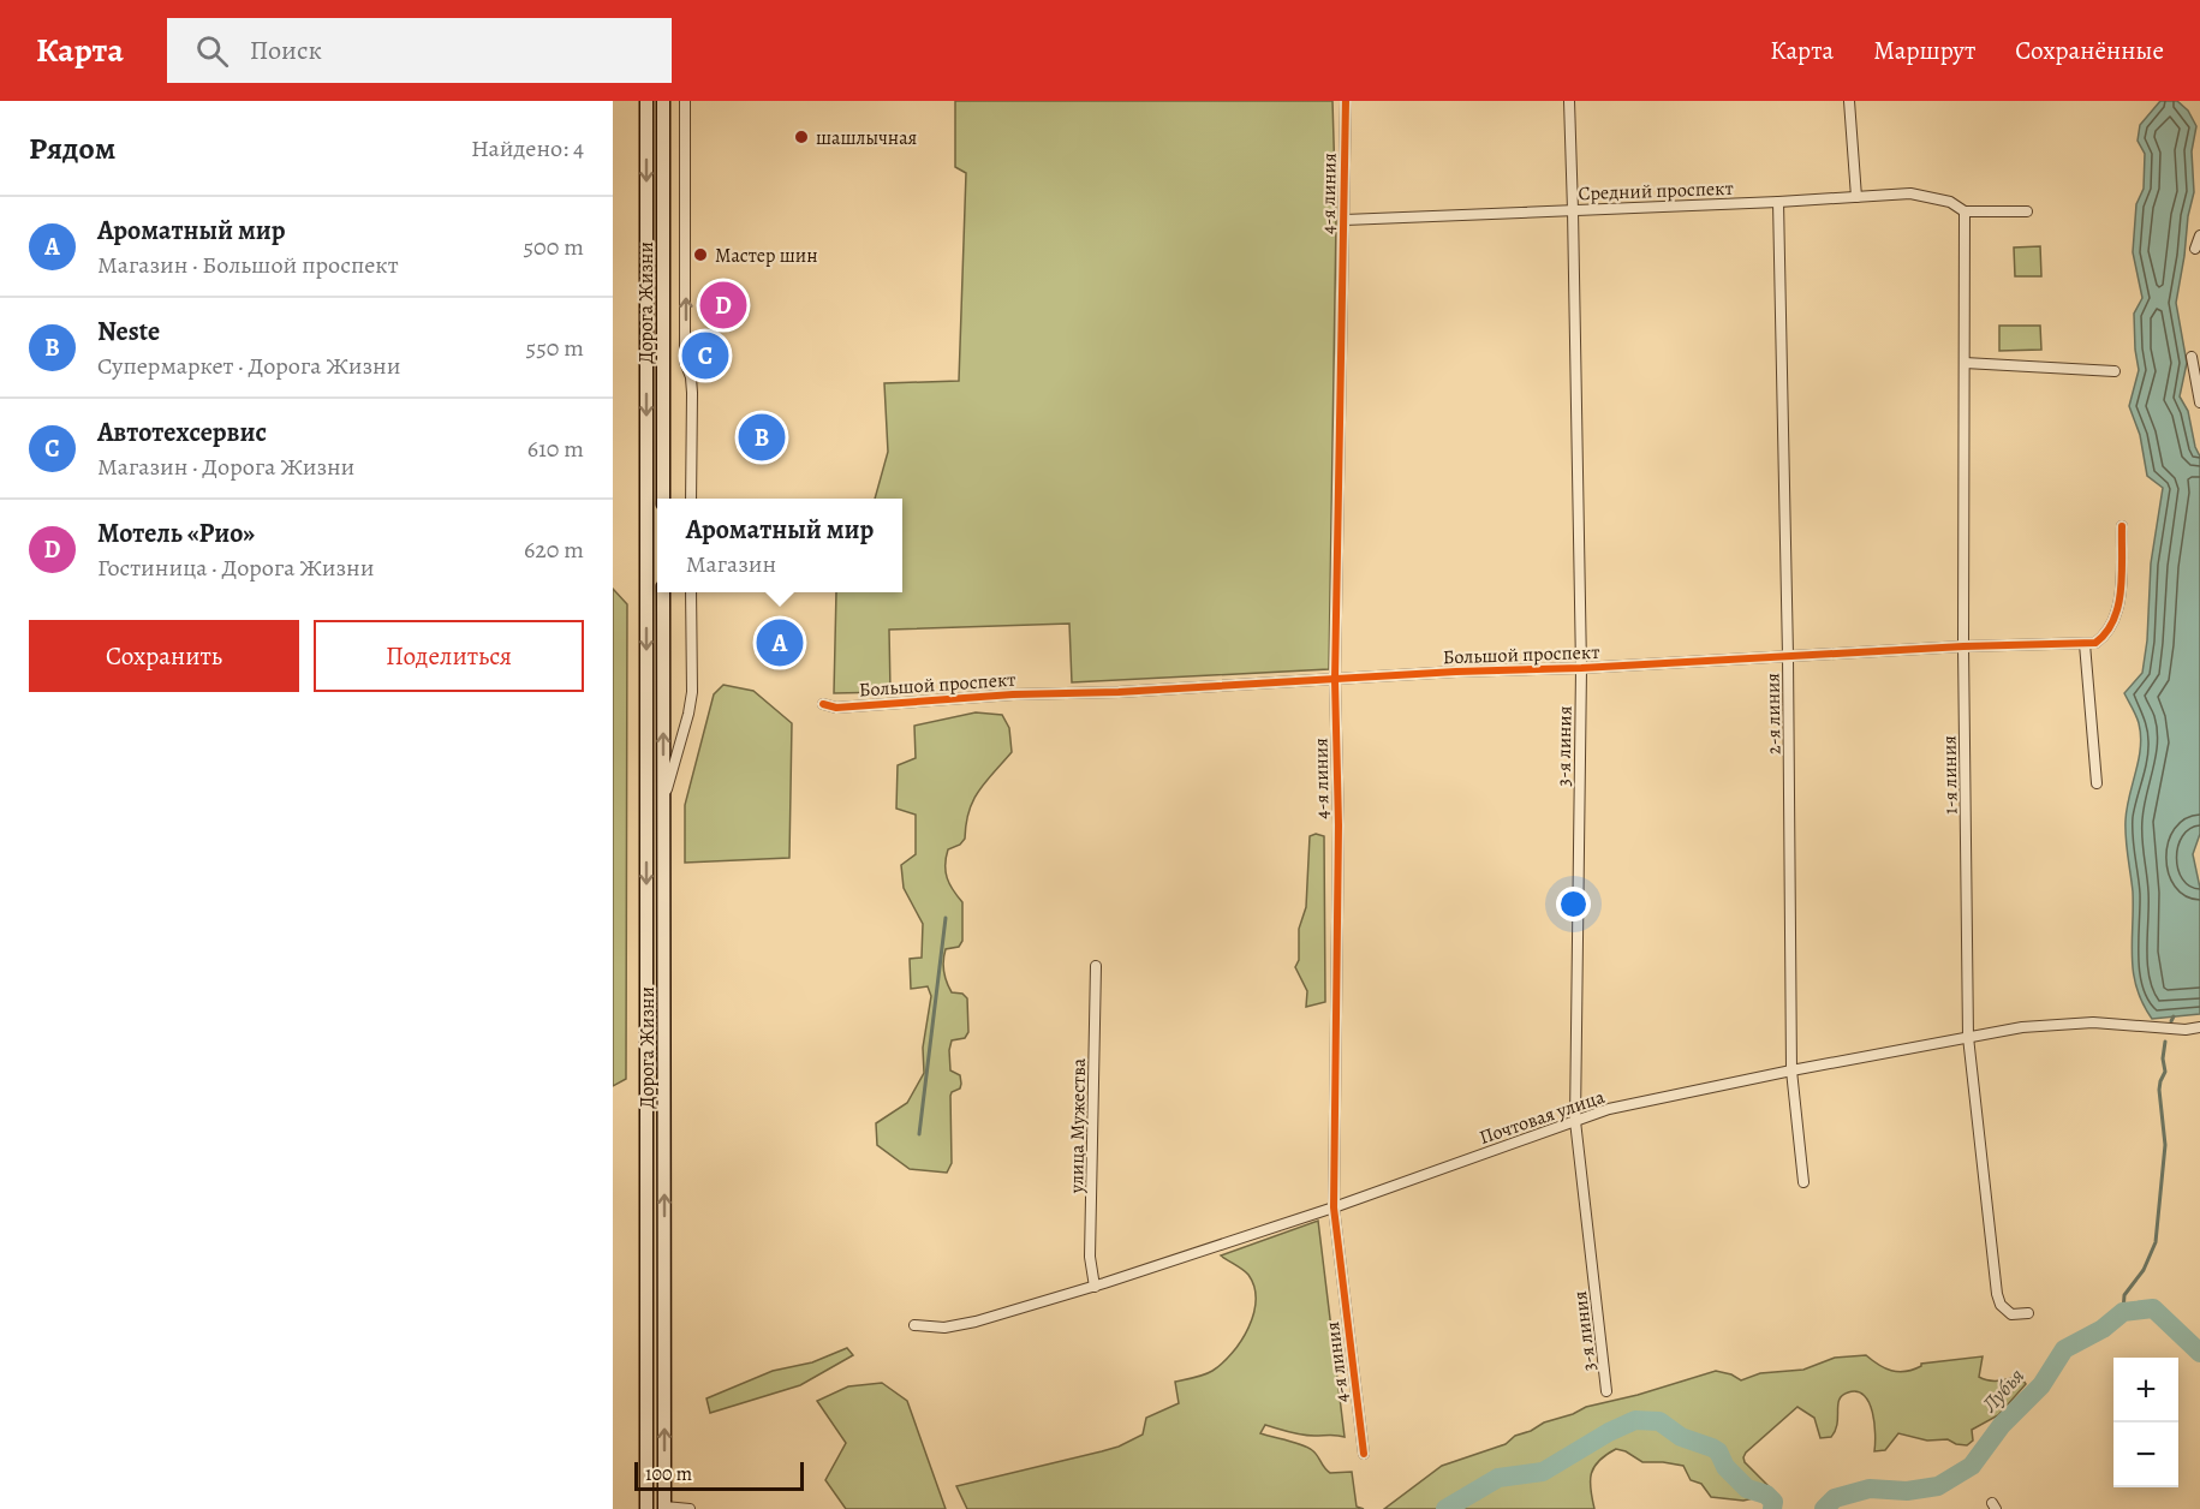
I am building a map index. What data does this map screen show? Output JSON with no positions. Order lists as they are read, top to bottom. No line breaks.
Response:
{"streets":{"main road":["Дорога Жизни"],"street":["Средний проспект","4-я линия","Большой проспект","2-я линия","3-я линия","1-я линия","Почтовая улица","улица Мужества"]},"crossings":[["Средний проспект","4-я линия"],["Средний проспект","2-я линия"],["Средний проспект","3-я линия"],["Средний проспект","1-я линия"],["4-я линия","Большой проспект"],["4-я линия","Почтовая улица"],["Большой проспект","2-я линия"],["Большой проспект","3-я линия"],["Большой проспект","1-я линия"],["2-я линия","Почтовая улица"],["3-я линия","Почтовая улица"],["1-я линия","Почтовая улица"],["Почтовая улица","улица Мужества"]],"water":["Лубья"],"places":["шашлычная","Мастер шин"],"scale_bar":"100 m","page":{"header":"Карта","search":"Поиск","nav":["Карта","Маршрут","Сохранённые"],"heading":["Рядом","Найдено: 4"],"list":[{"mark":"A","name":"Ароматный мир","note":"Магазин · Большой проспект","value":"500 m"},{"mark":"B","name":"Neste","note":"Супермаркет · Дорога Жизни","value":"550 m"},{"mark":"C","name":"Автотехсервис","note":"Магазин · Дорога Жизни","value":"610 m"},{"mark":"D","name":"Мотель «Рио»","note":"Гостиница · Дорога Жизни","value":"620 m"}],"pins":["D","C","B","A"],"popup":["Ароматный мир","Магазин"],"buttons":["Сохранить","Поделиться"],"map_buttons":["+","−"],"scale":"100 m"}}
